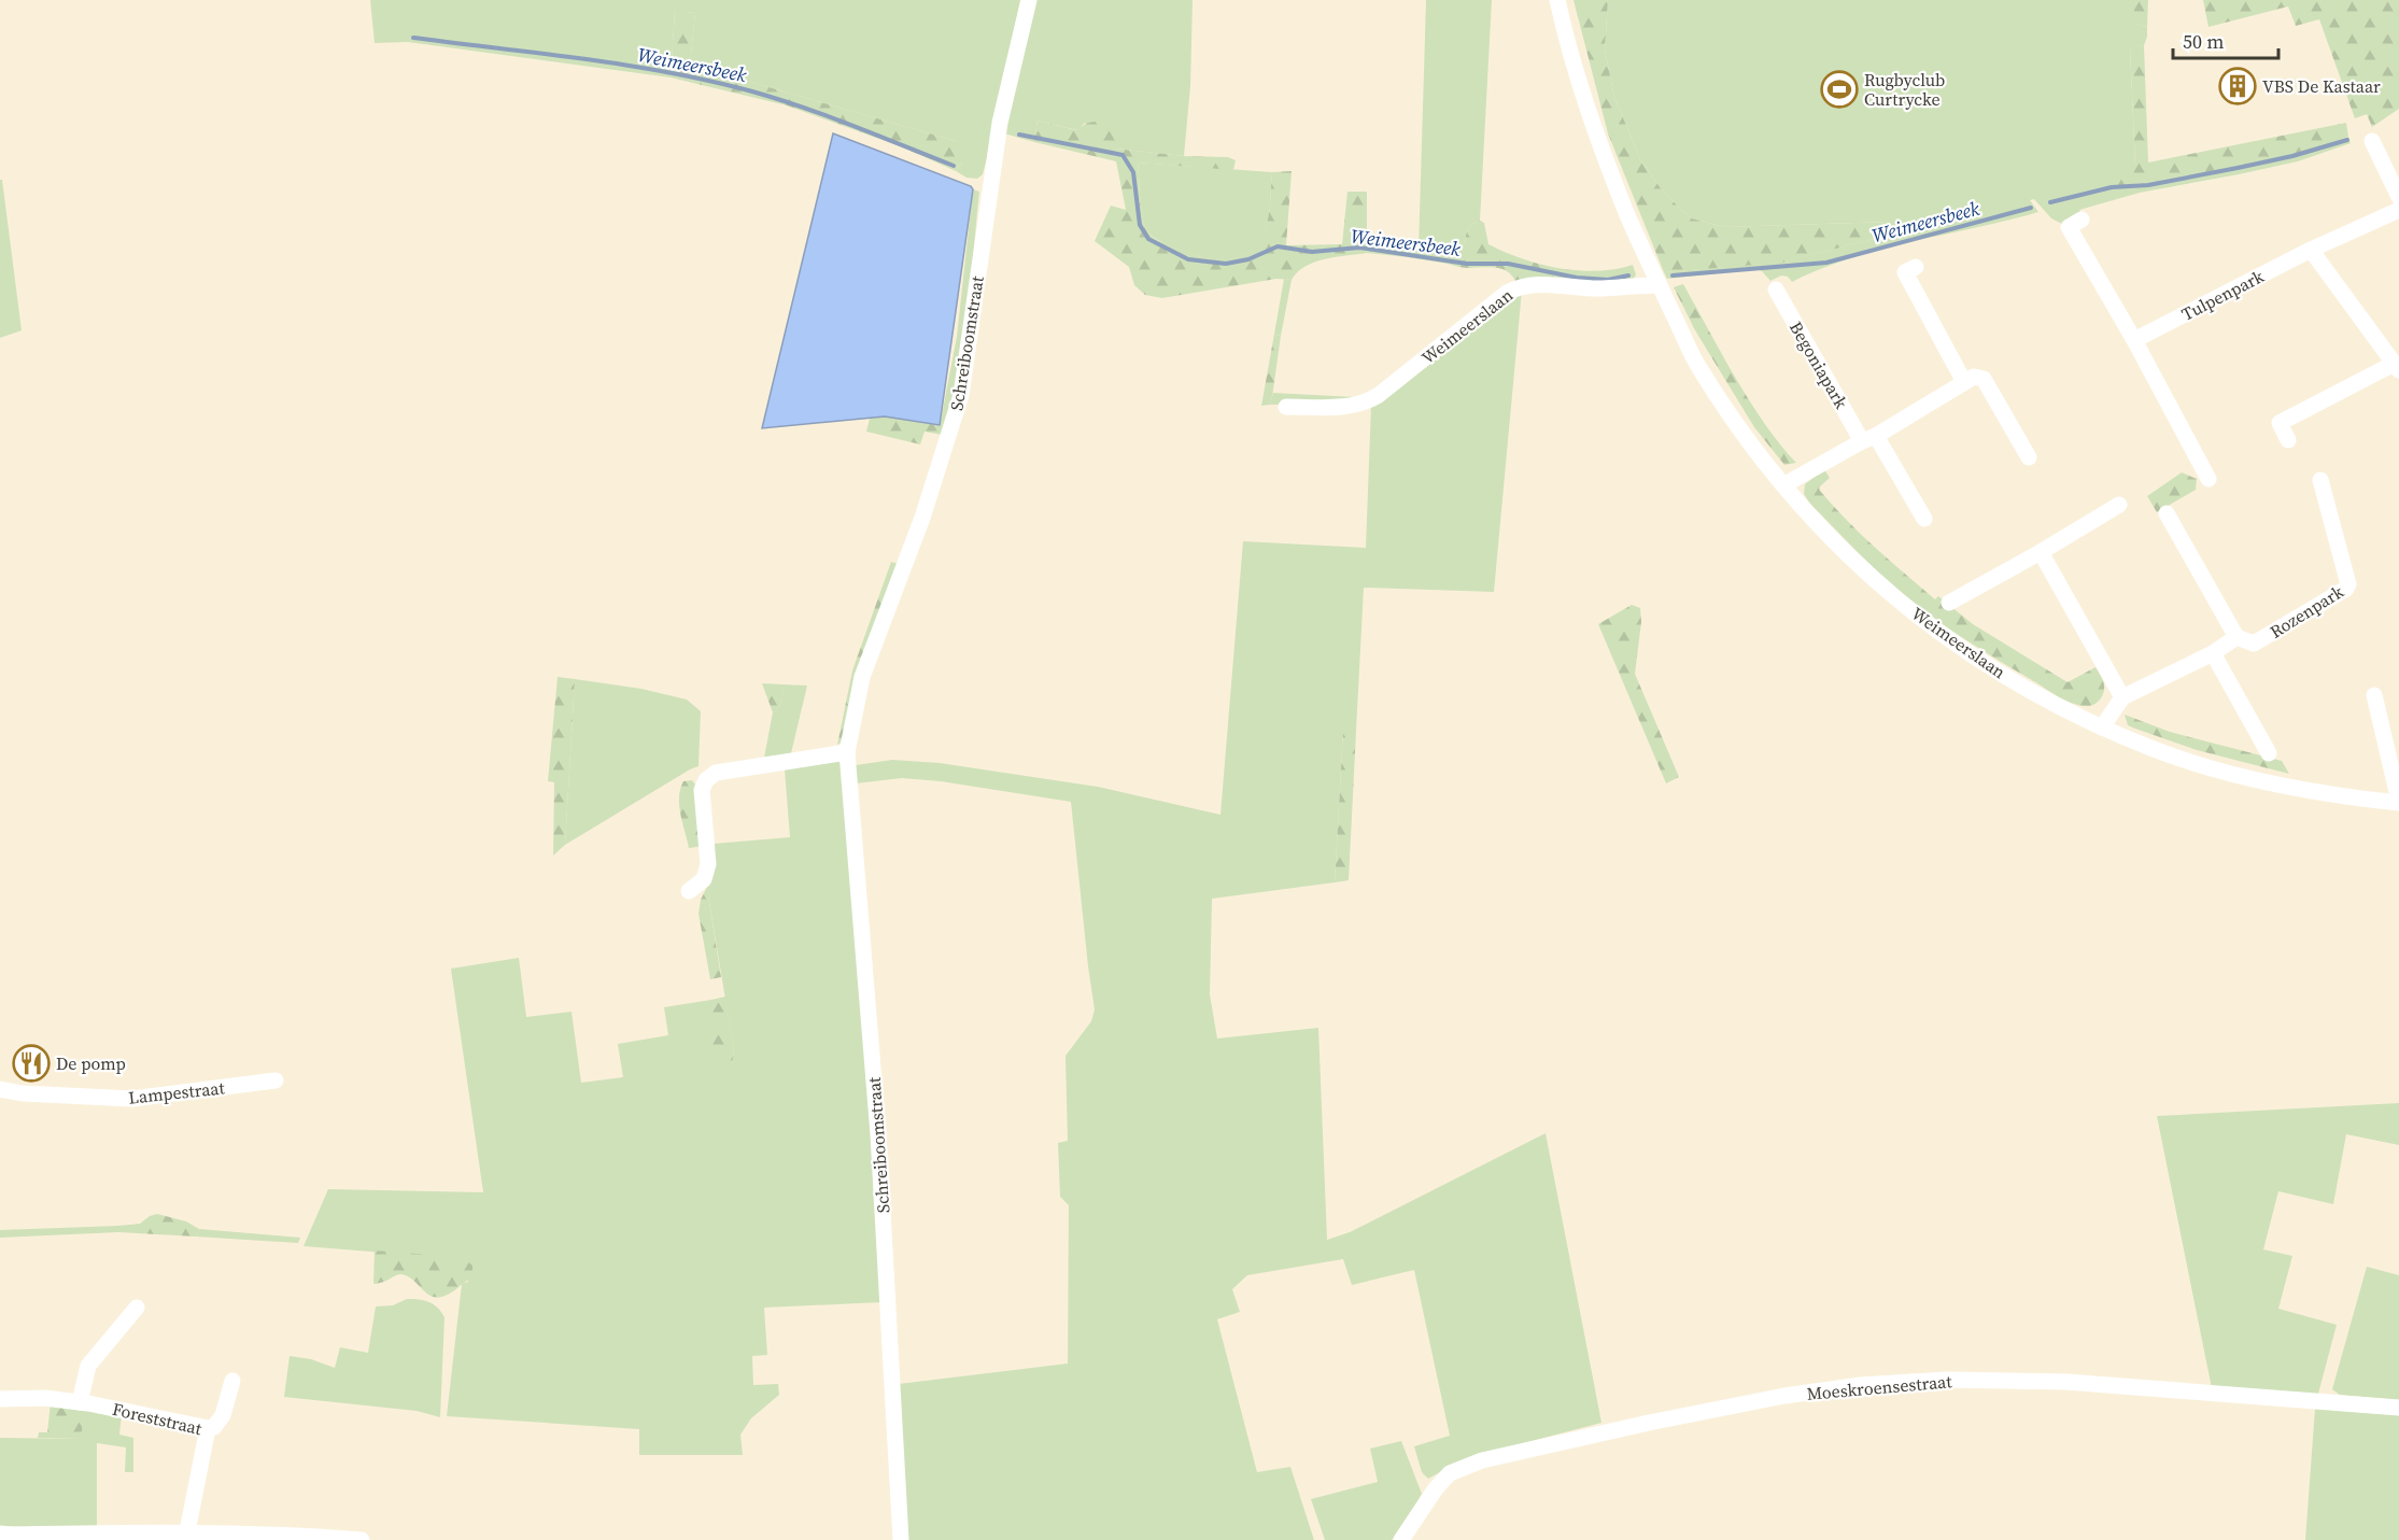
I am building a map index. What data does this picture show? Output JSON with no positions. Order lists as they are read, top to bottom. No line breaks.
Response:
{"streets":{"street":["Tulpenpark","Weimeerslaan","Schreiboomstraat","Begoniapark","Rozenpark","Lampestraat","Moeskroensestraat","Foreststraat"]},"water":["Weimeersbeek"],"places":{"building":["VBS De Kastaar"],"sports":["Rugbyclub Curtrycke"],"restaurant":["De pomp"]},"scale_bar":"50 m"}
